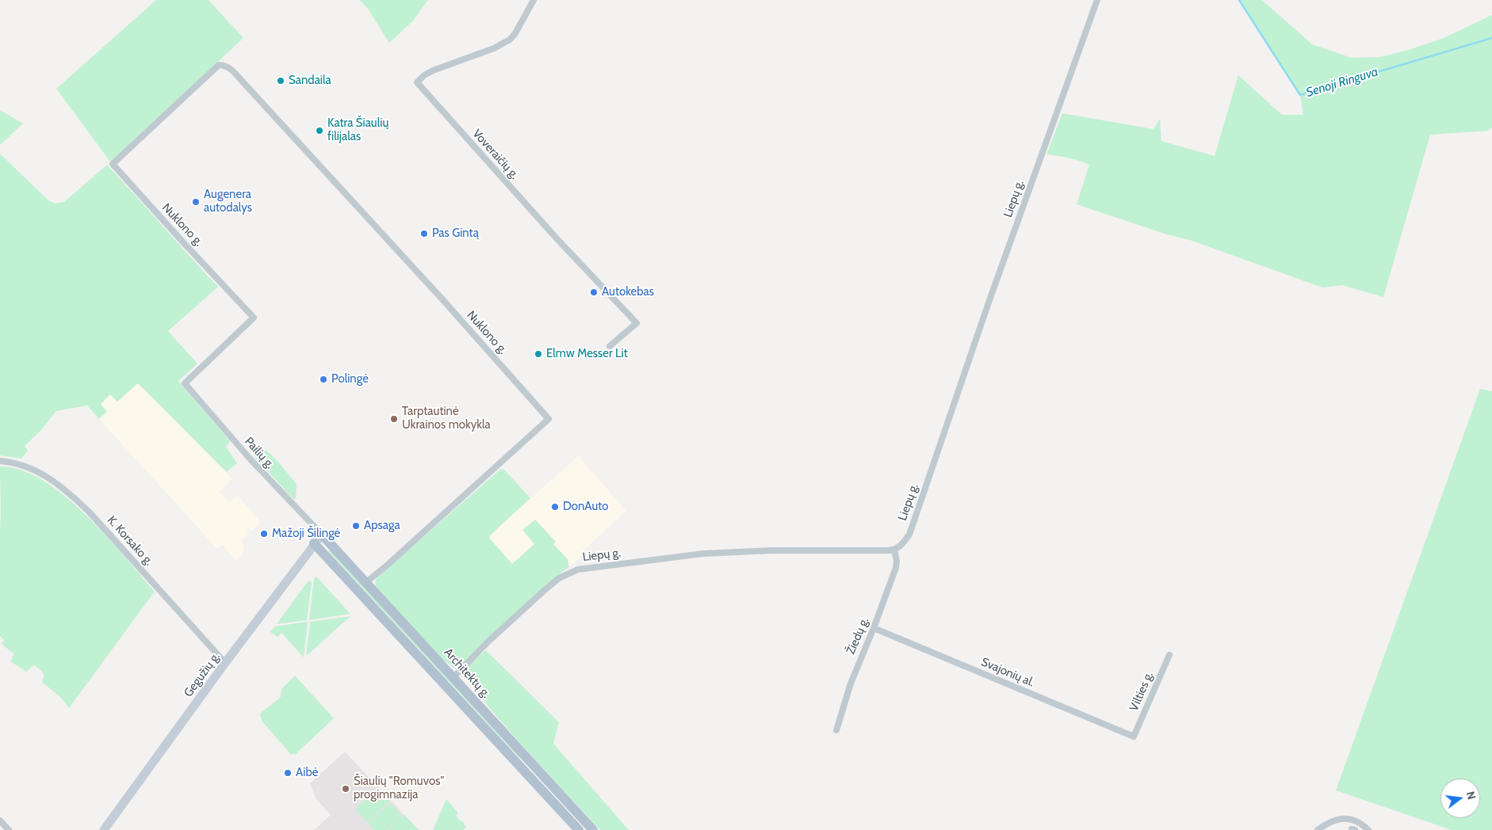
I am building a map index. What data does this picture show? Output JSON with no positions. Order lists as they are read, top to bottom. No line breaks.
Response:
{"streets":{"main road":["Architektų g.","Gegužių g."],"street":["Voveraičių g.","Liepų g.","Nuklono g.","Pailių g.","K. Korsako g.","Žiedų g.","Svajonių al.","Vilties g."]},"crossings":[["Liepų g.","Žiedų g."],["Liepų g.","Architektų g."],["Nuklono g.","Pailių g."],["Nuklono g.","Architektų g."],["Pailių g.","Architektų g."],["Pailių g.","Gegužių g."],["K. Korsako g.","Gegužių g."],["Žiedų g.","Svajonių al."],["Svajonių al.","Vilties g."],["Architektų g.","Gegužių g."]],"water":["Senoji Ringuva"],"places":["Sandaila","Katra Šiaulių filijalas","Augenera autodalys","Pas Gintą","Autokebas","Elmw Messer Lit","Polingė","Tarptautinė Ukrainos mokykla","DonAuto","Apsaga","Mažoji Šilingė","Aibė","Šiaulių \"Romuvos\" progimnazija"],"north":"right"}
